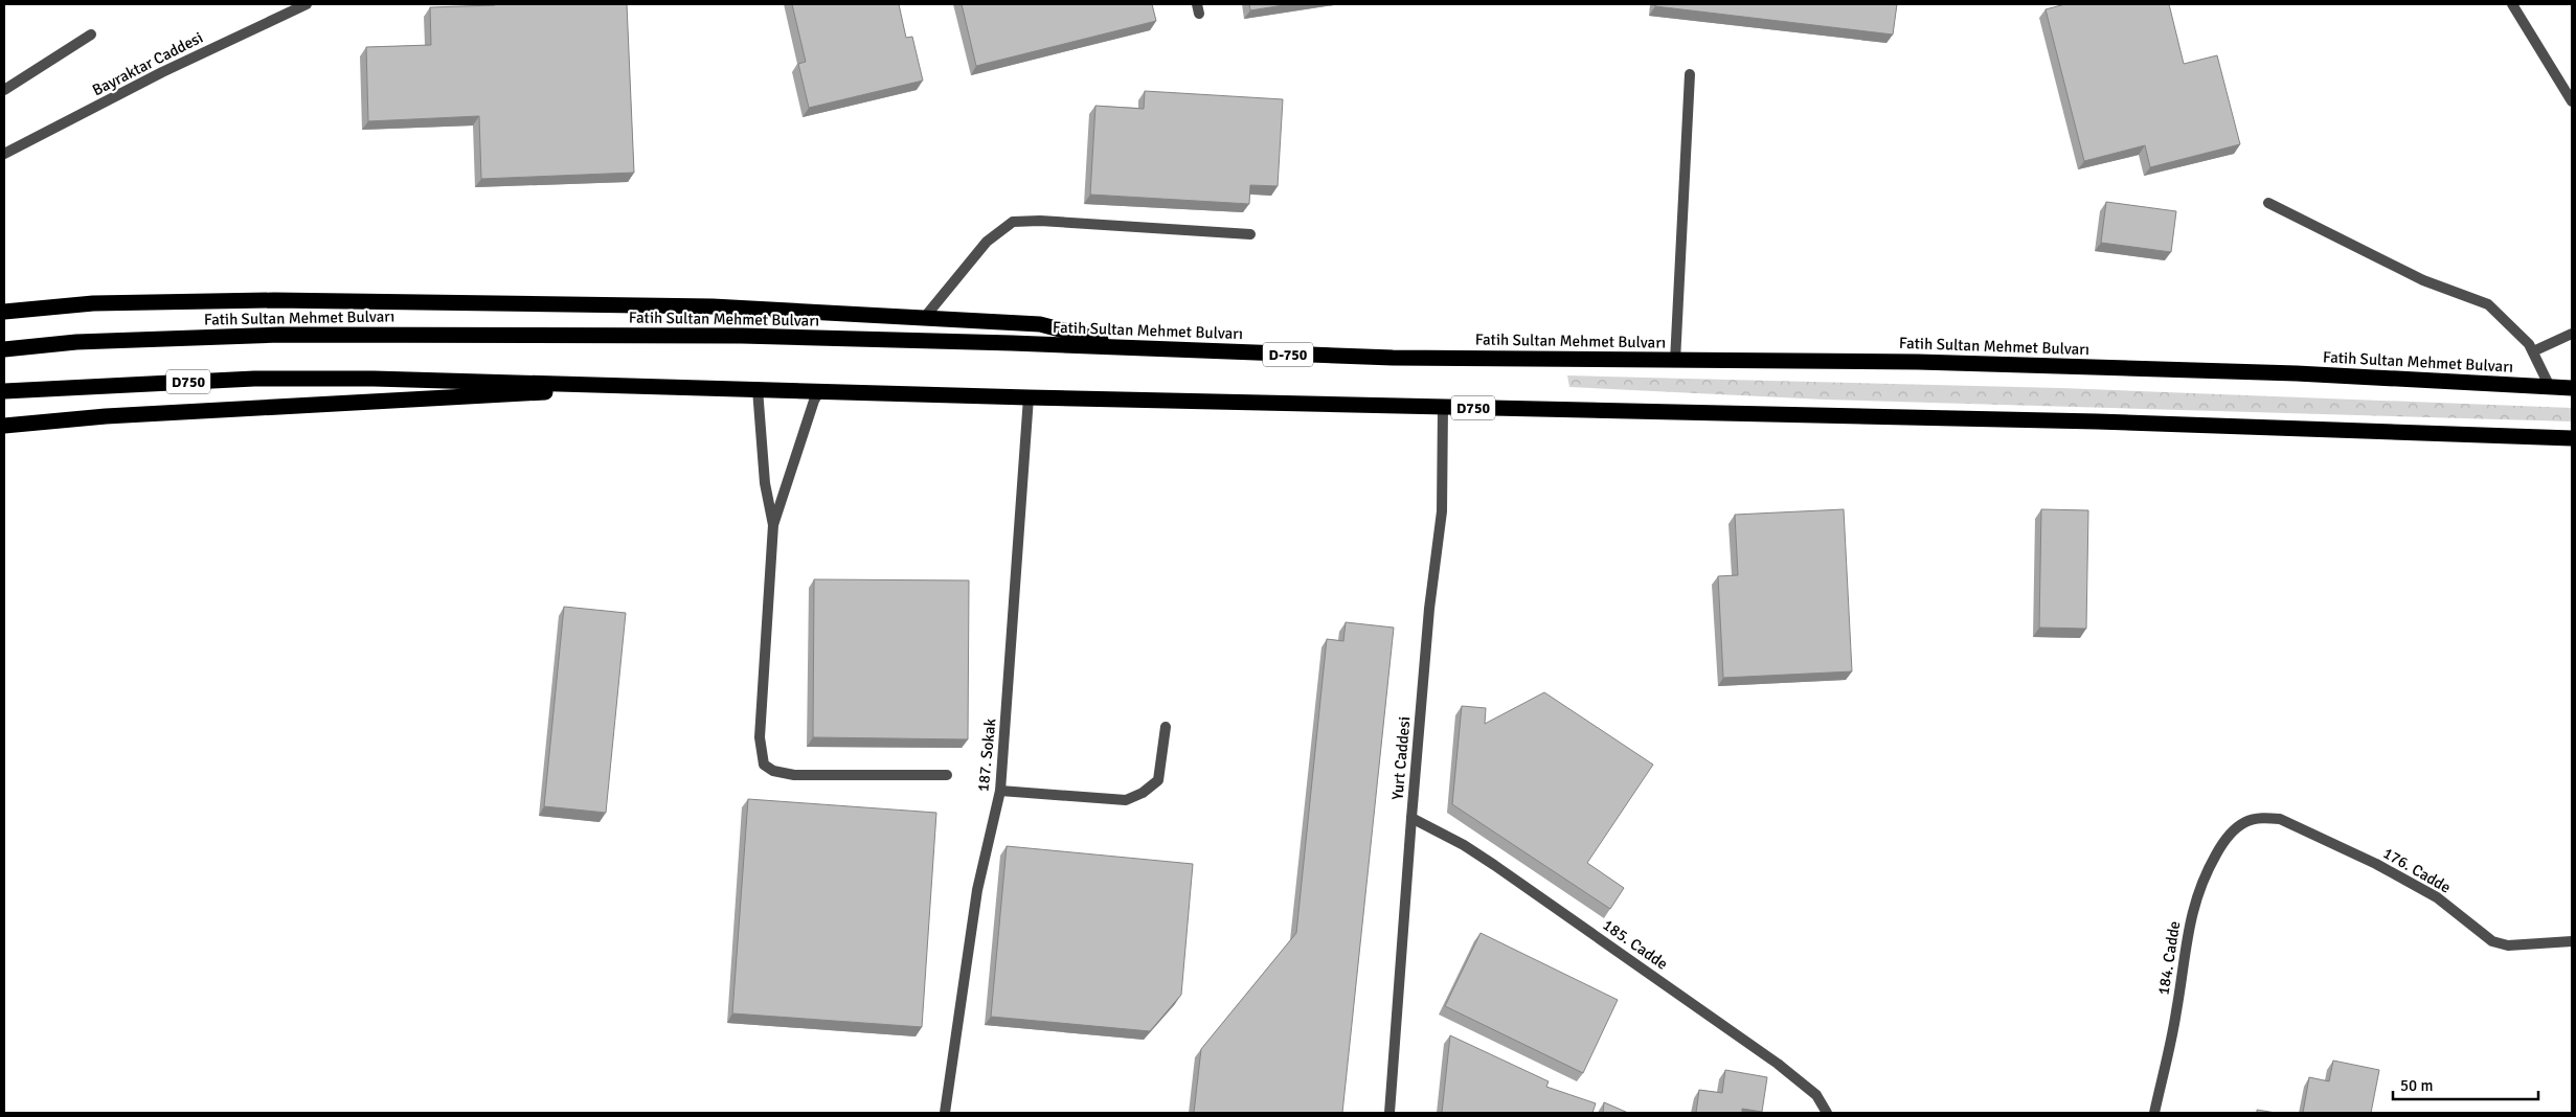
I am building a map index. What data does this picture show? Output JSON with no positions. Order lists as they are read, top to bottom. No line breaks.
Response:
{"streets":{"highway":["Fatih Sultan Mehmet Bulvarı","D-750","D750"],"street":["Bayraktar Caddesi","187. Sokak","Yurt Caddesi","176. Cadde","185. Cadde","184. Cadde"]},"crossings":[["D750","187. Sokak"],["D750","Yurt Caddesi"],["Yurt Caddesi","185. Cadde"],["176. Cadde","184. Cadde"]],"scale_bar":"50 m"}
